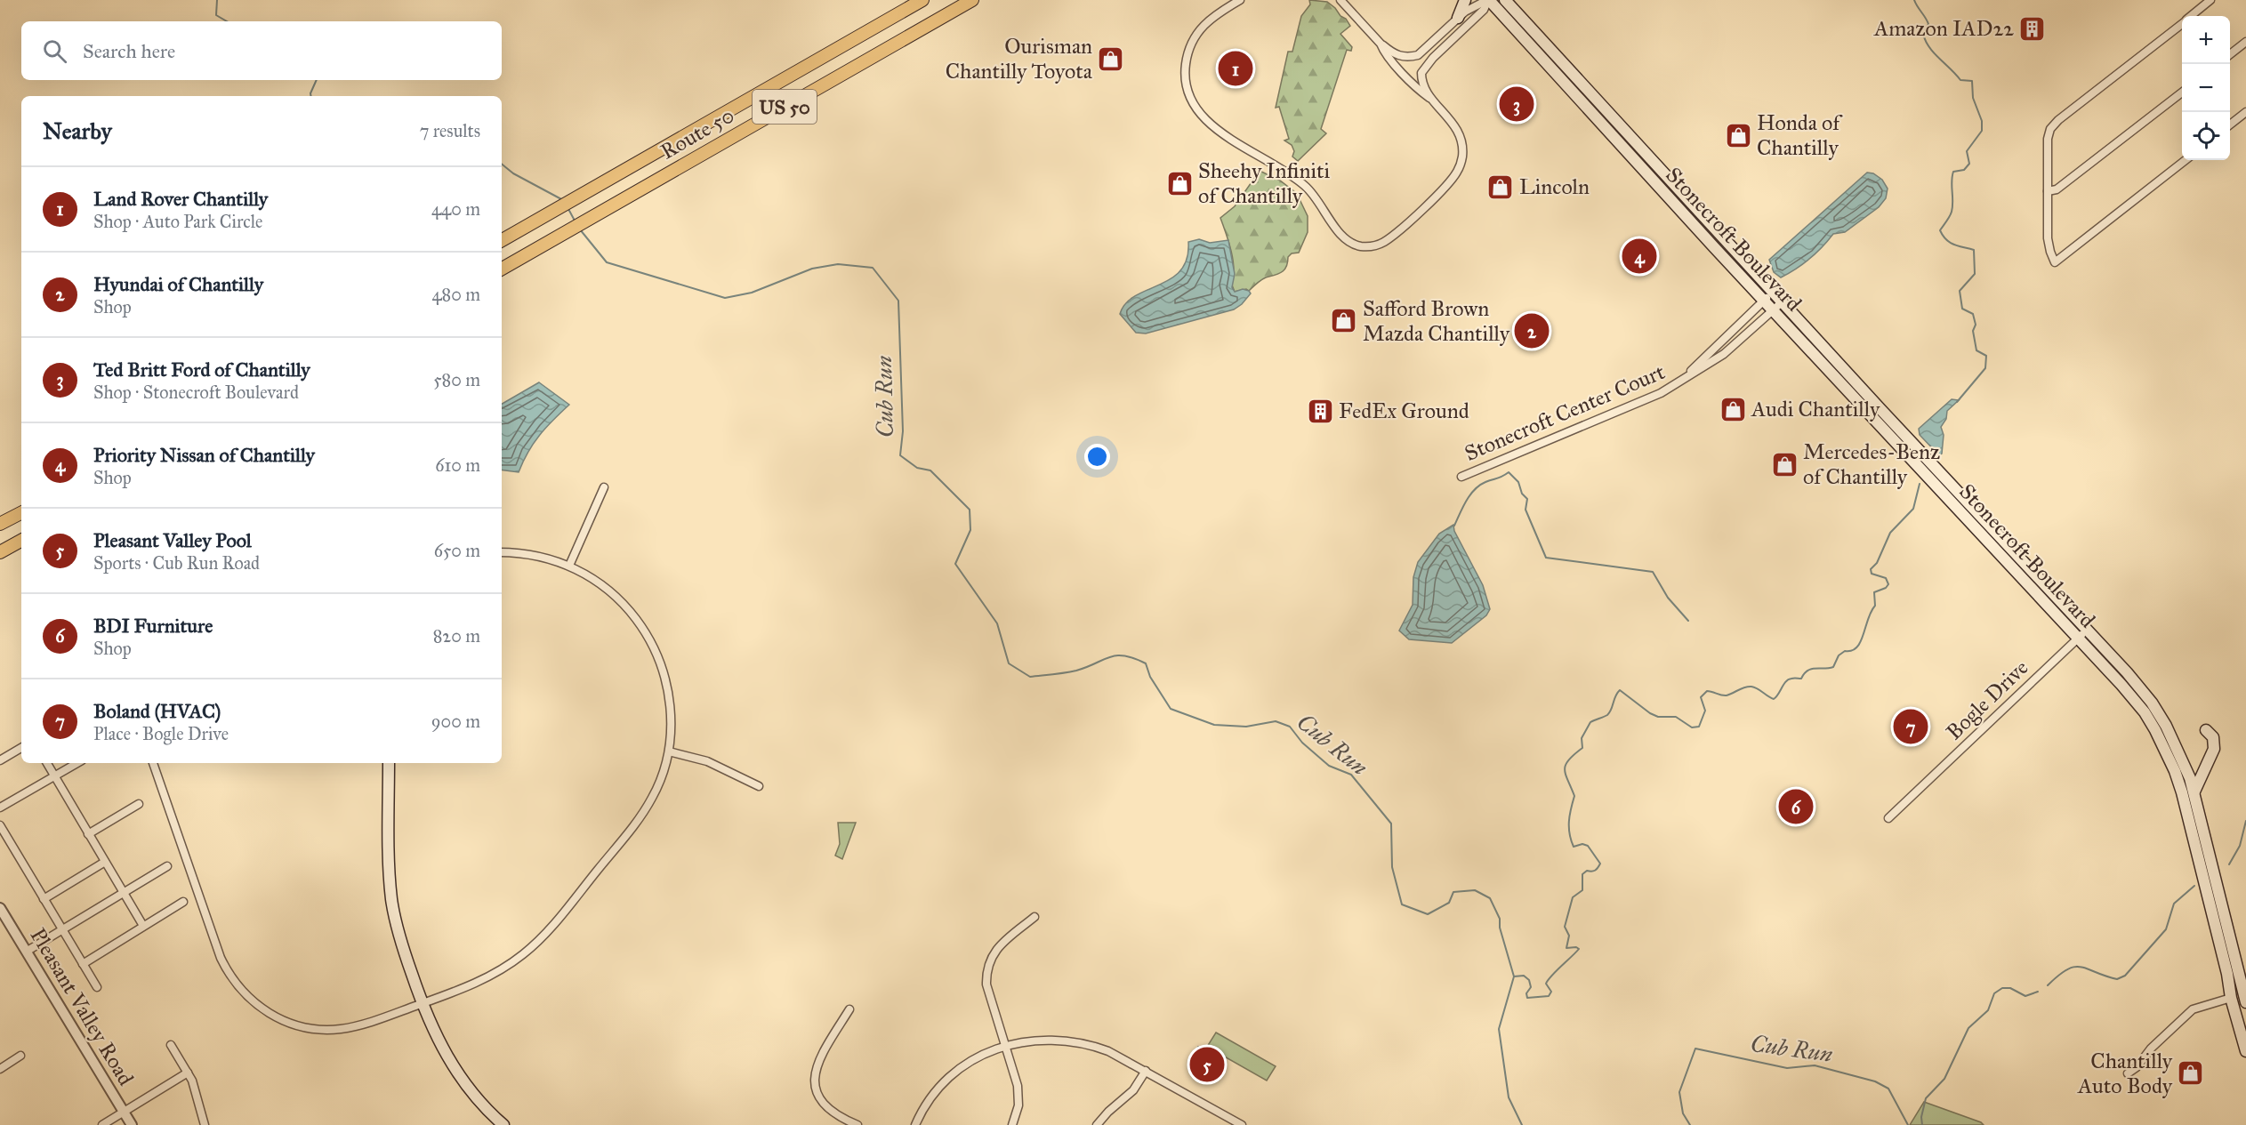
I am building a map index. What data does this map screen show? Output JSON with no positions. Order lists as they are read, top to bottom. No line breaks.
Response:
{"streets":{"highway":["US 50","Route 50"],"main road":["Stonecroft Boulevard"],"street":["Stonecroft Center Court","Bogle Drive","Pleasant Valley Road"]},"crossings":[["Stonecroft Boulevard","Stonecroft Center Court"],["Stonecroft Boulevard","Bogle Drive"]],"water":["Cub Run"],"places":{"building":["Amazon IAD22","FedEx Ground"],"shop":["Ourisman Chantilly Toyota","Honda of Chantilly","Sheehy Infiniti of Chantilly","Lincoln","Safford Brown Mazda Chantilly","Audi Chantilly","Mercedes-Benz of Chantilly","Chantilly Auto Body"]},"page":{"map_buttons":["+","−"],"search":"Search here","pins":["1","3","4","2","7","6","5"],"heading":["Nearby","7 results"],"list":[{"mark":"1","name":"Land Rover Chantilly","note":"Shop · Auto Park Circle","value":"440 m"},{"mark":"2","name":"Hyundai of Chantilly","note":"Shop","value":"480 m"},{"mark":"3","name":"Ted Britt Ford of Chantilly","note":"Shop · Stonecroft Boulevard","value":"580 m"},{"mark":"4","name":"Priority Nissan of Chantilly","note":"Shop","value":"610 m"},{"mark":"5","name":"Pleasant Valley Pool","note":"Sports · Cub Run Road","value":"650 m"},{"mark":"6","name":"BDI Furniture","note":"Shop","value":"820 m"},{"mark":"7","name":"Boland (HVAC)","note":"Place · Bogle Drive","value":"900 m"}]}}
